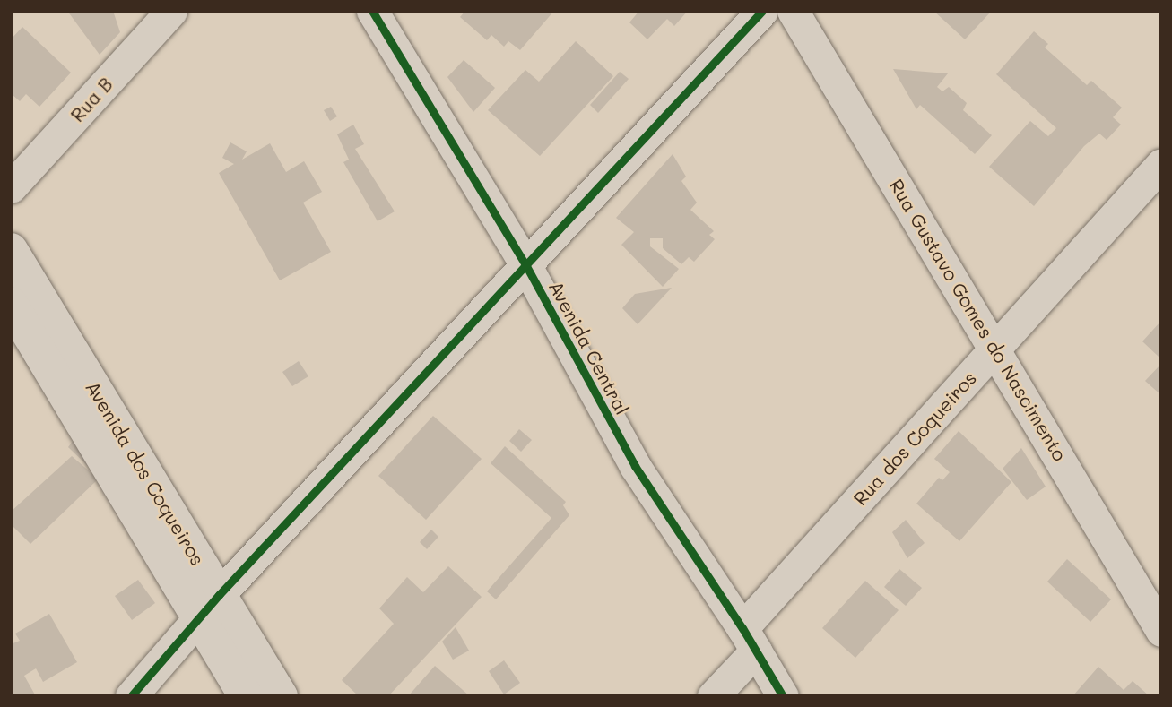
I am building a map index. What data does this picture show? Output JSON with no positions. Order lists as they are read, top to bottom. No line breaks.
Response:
{"streets":{"main road":["Avenida dos Coqueiros"],"street":["Rua B","Rua Gustavo Gomes do Nascimento","Avenida Central","Rua dos Coqueiros"]},"crossings":[["Rua Gustavo Gomes do Nascimento","Rua dos Coqueiros"],["Avenida Central","Rua dos Coqueiros"]]}
